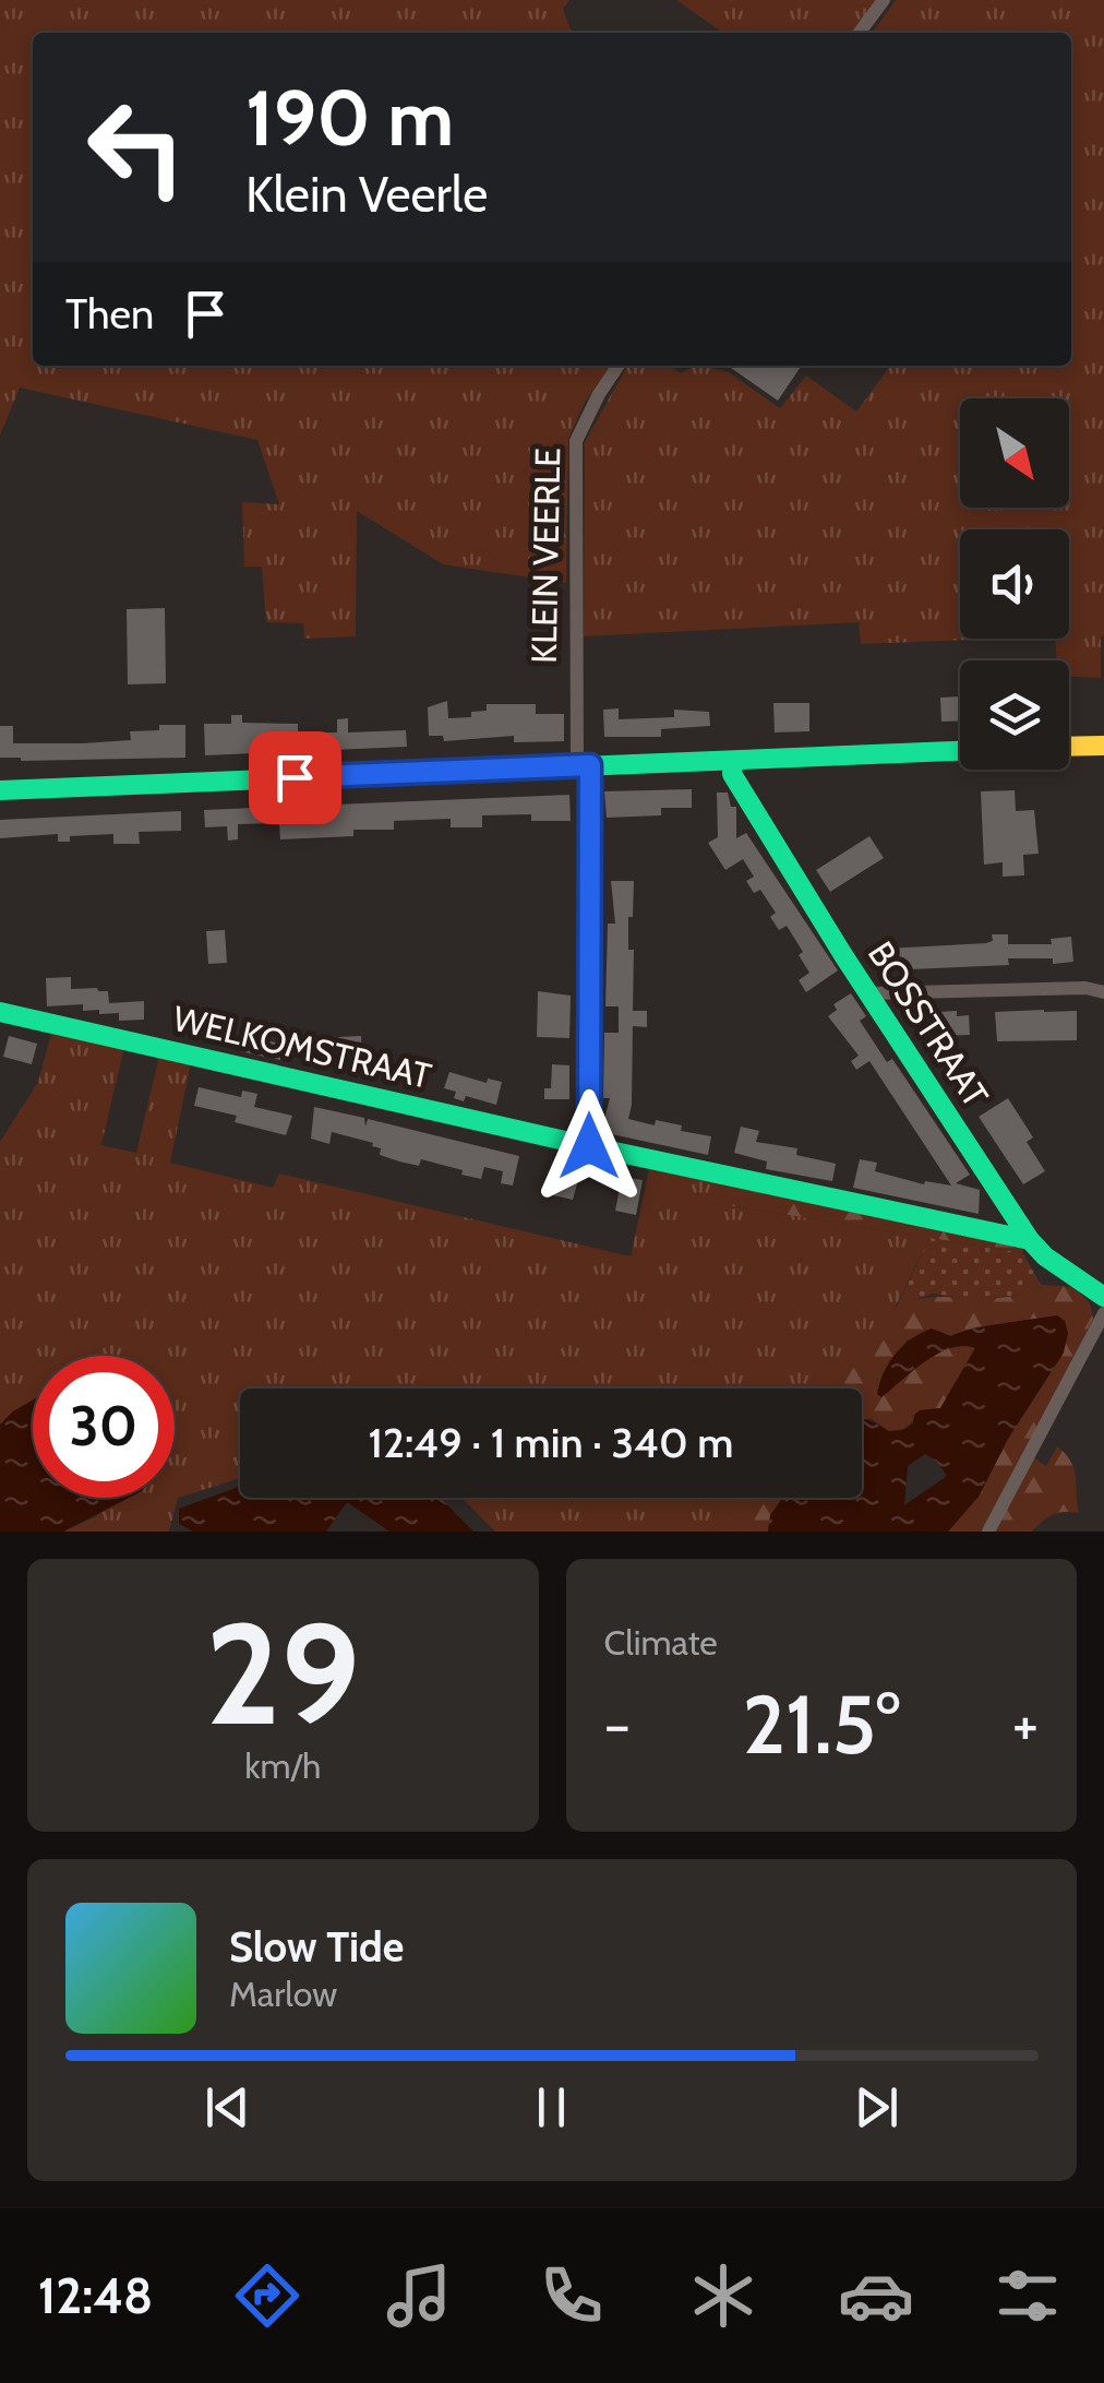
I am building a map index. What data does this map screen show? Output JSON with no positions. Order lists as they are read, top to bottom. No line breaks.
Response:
{"streets":{"street":["KLEIN VEERLE","BOSSTRAAT","WELKOMSTRAAT"]},"crossings":[["BOSSTRAAT","WELKOMSTRAAT"]],"north":"bottom right","page":{"turn":["190 m","Klein Veerle"],"then":"Then","limit":"30","trip":"12:49 · 1 min · 340 m","tile":[["29","km/h"],"Climate"],"heat":["−","21.5°","+"],"song":["Slow Tide","Marlow"],"tabs":"12:48"}}
